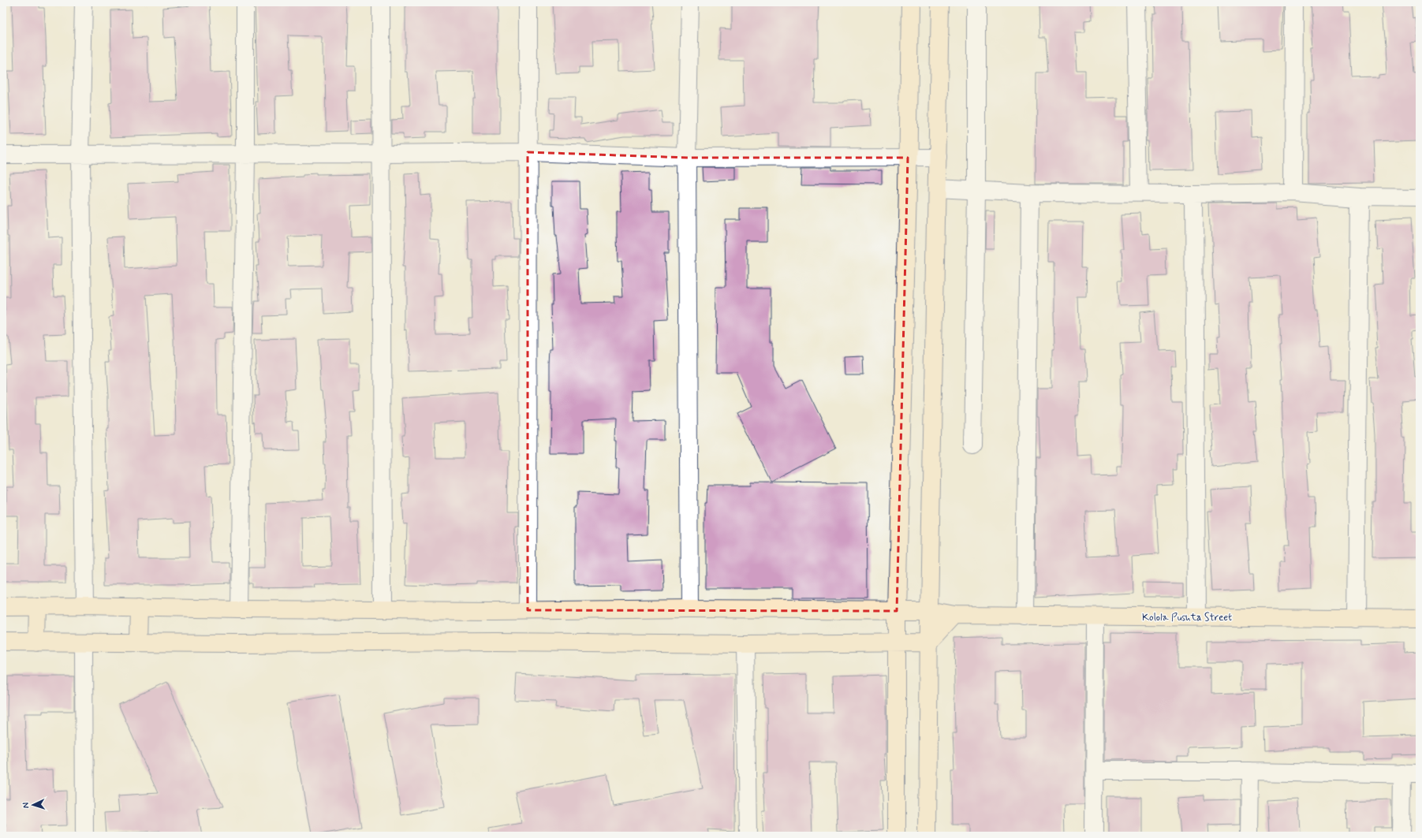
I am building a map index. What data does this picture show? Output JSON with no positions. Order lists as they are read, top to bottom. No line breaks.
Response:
{"streets":{"main road":["Kolola Pushta Street"]},"north":"left"}
